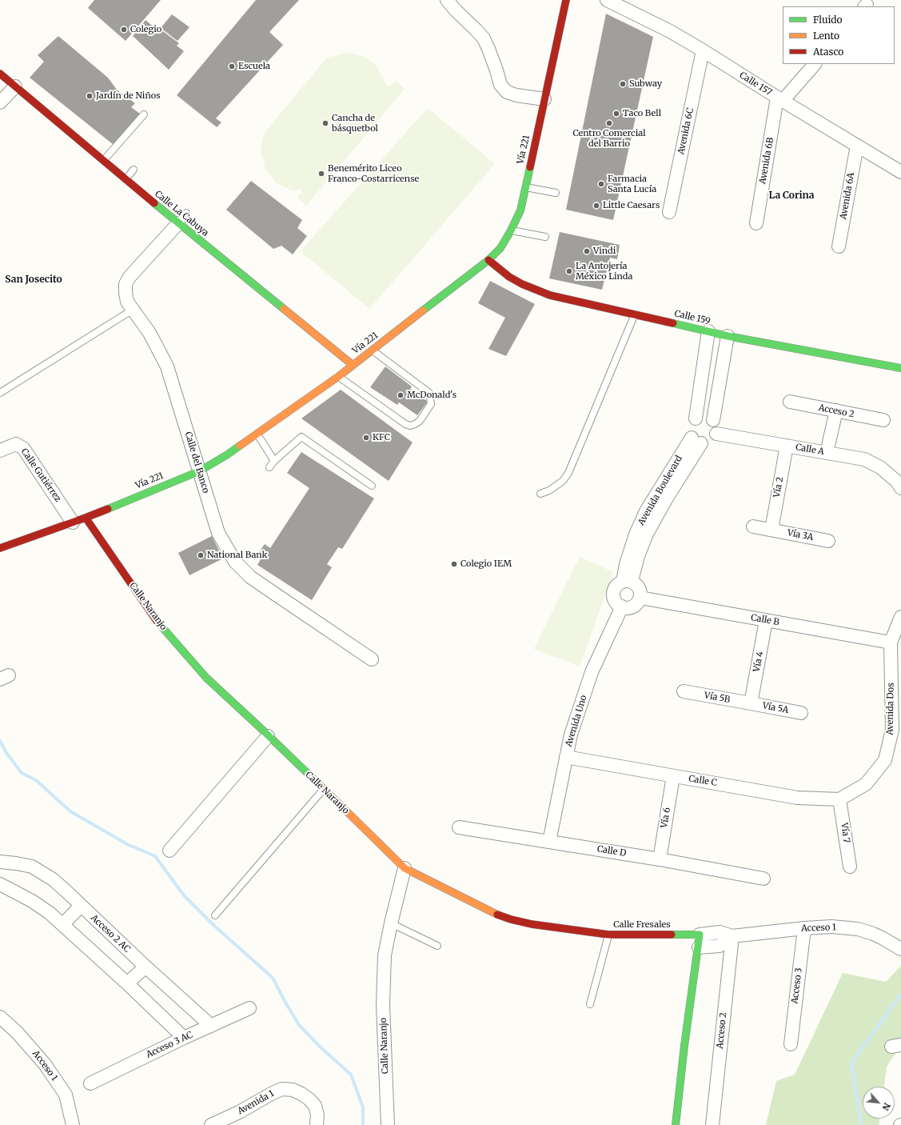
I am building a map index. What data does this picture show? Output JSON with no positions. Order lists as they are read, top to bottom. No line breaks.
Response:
{"streets":{"street":["Calle 157","Avenida 6C","Vía 221","Avenida 6B","Avenida 6A","Calle La Cabuya","Calle 159","Acceso 2","Calle A","Calle del Banco","Calle Gutiérrez","Vía 2","Avenida Boulevard","Vía 3A","Calle Naranjo","Calle B","Vía 4","Vía 5B","Vía 5A","Avenida Dos","Avenida Uno","Calle C","Vía 6","Vía 7","Calle D","Calle Fresales","Acceso 1","Acceso 2 AC","Acceso 3","Acceso 3 AC","Avenida 1"]},"crossings":[["Calle 157","Avenida 6C"],["Calle 157","Avenida 6B"],["Calle 157","Avenida 6A"],["Vía 221","Calle La Cabuya"],["Vía 221","Calle 159"],["Vía 221","Calle del Banco"],["Vía 221","Calle Gutiérrez"],["Vía 221","Calle Naranjo"],["Calle La Cabuya","Calle del Banco"],["Acceso 2","Acceso 1"],["Calle A","Vía 2"],["Calle A","Avenida Boulevard"],["Vía 2","Vía 3A"],["Avenida Boulevard","Calle B"],["Avenida Boulevard","Avenida Uno"],["Calle Naranjo","Calle Fresales"],["Calle B","Vía 4"],["Calle B","Avenida Dos"],["Calle B","Avenida Uno"],["Vía 4","Vía 5B"],["Vía 4","Vía 5A"],["Vía 5B","Vía 5A"],["Avenida Dos","Calle C"],["Avenida Dos","Vía 7"],["Avenida Uno","Calle C"],["Avenida Uno","Calle D"],["Calle C","Vía 6"],["Calle C","Vía 7"],["Vía 6","Calle D"],["Calle Fresales","Acceso 1"],["Acceso 1","Acceso 3"],["Acceso 2 AC","Acceso 3 AC"]],"districts":["La Corina","San Josecito"],"places":["Colegio","Escuela","Subway","Jardín de Niños","Taco Bell","Cancha de básquetbol","Centro Comercial del Barrio","Benemérito Liceo Franco-Costarricense","Farmacia Santa Lucía","Little Caesars","Vindi","La Antojería México Linda","McDonald's","KFC","National Bank","Colegio IEM"],"legend":["Fluido","Lento","Atasco"],"north":"bottom right"}
